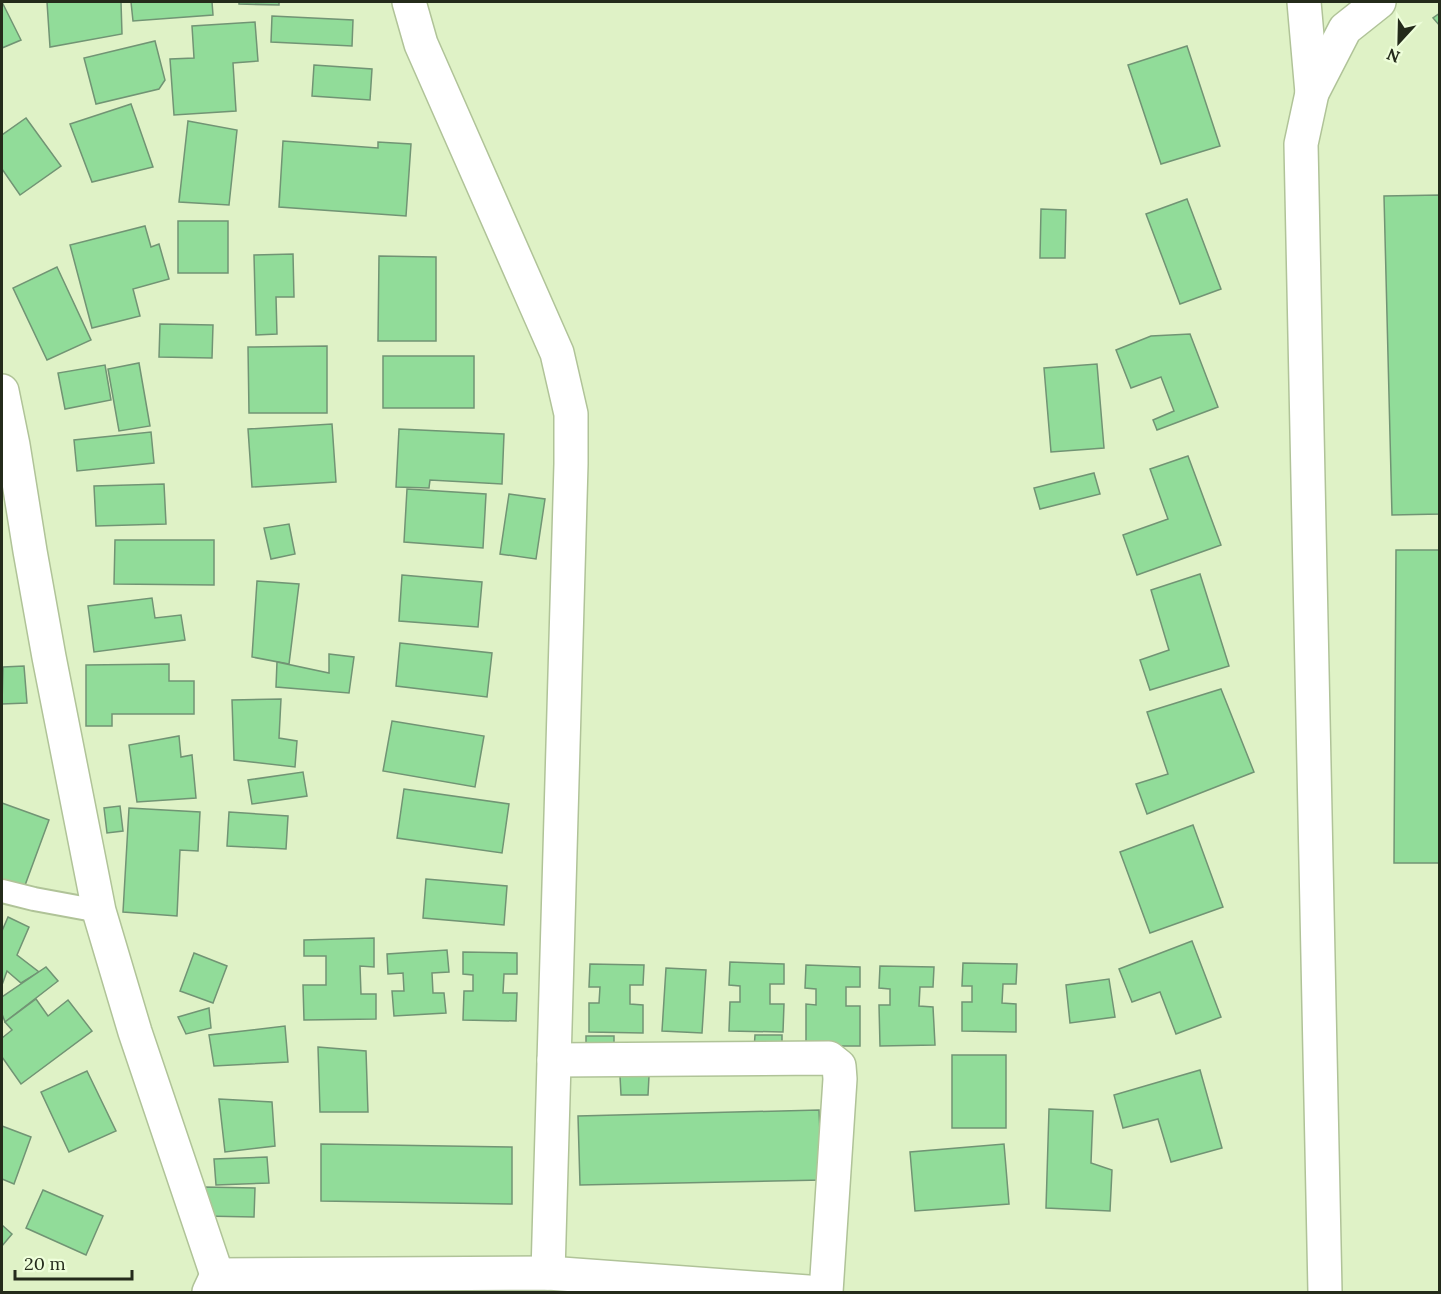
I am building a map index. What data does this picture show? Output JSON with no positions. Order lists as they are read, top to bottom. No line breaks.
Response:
{"scale_bar":"20 m","north":"bottom"}
